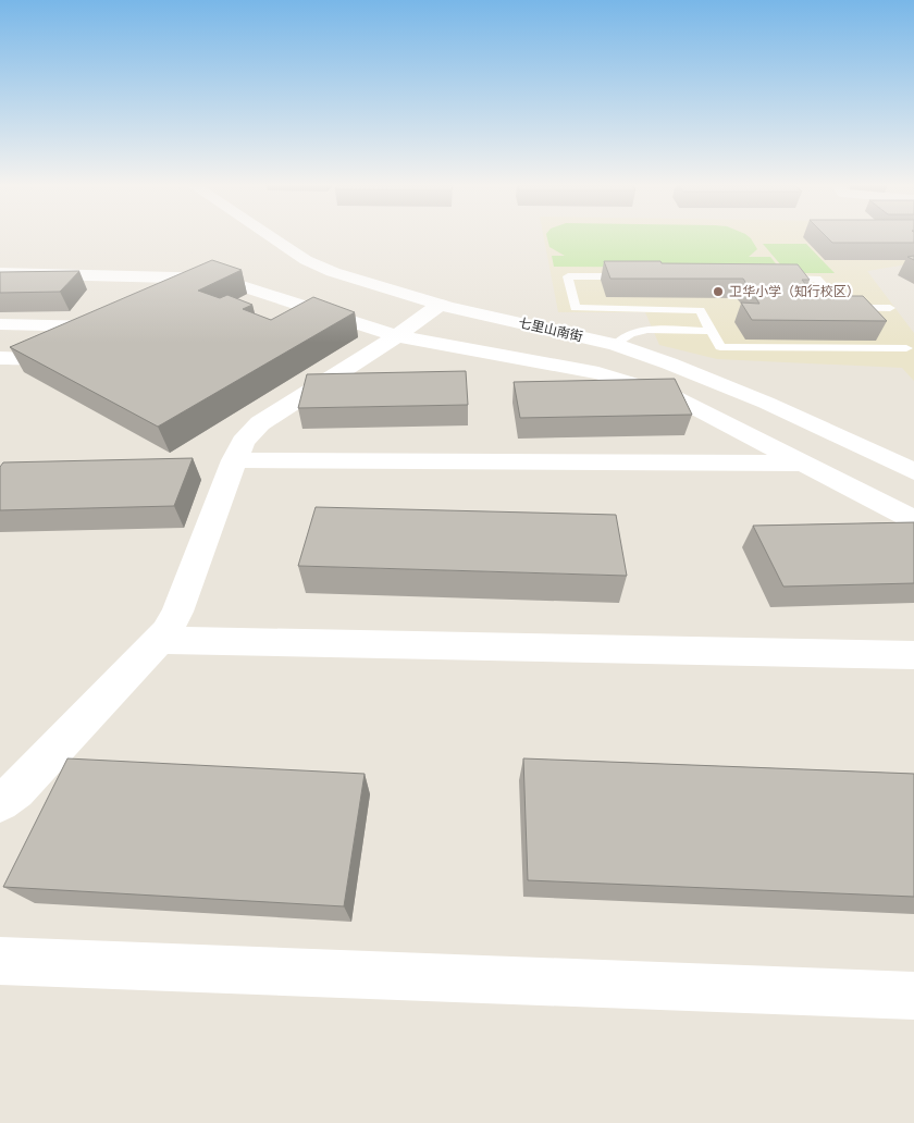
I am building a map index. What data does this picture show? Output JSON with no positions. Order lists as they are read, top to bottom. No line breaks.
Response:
{"streets":{"street":["七里山南街"]},"places":["卫华小学（知行校区）"]}
